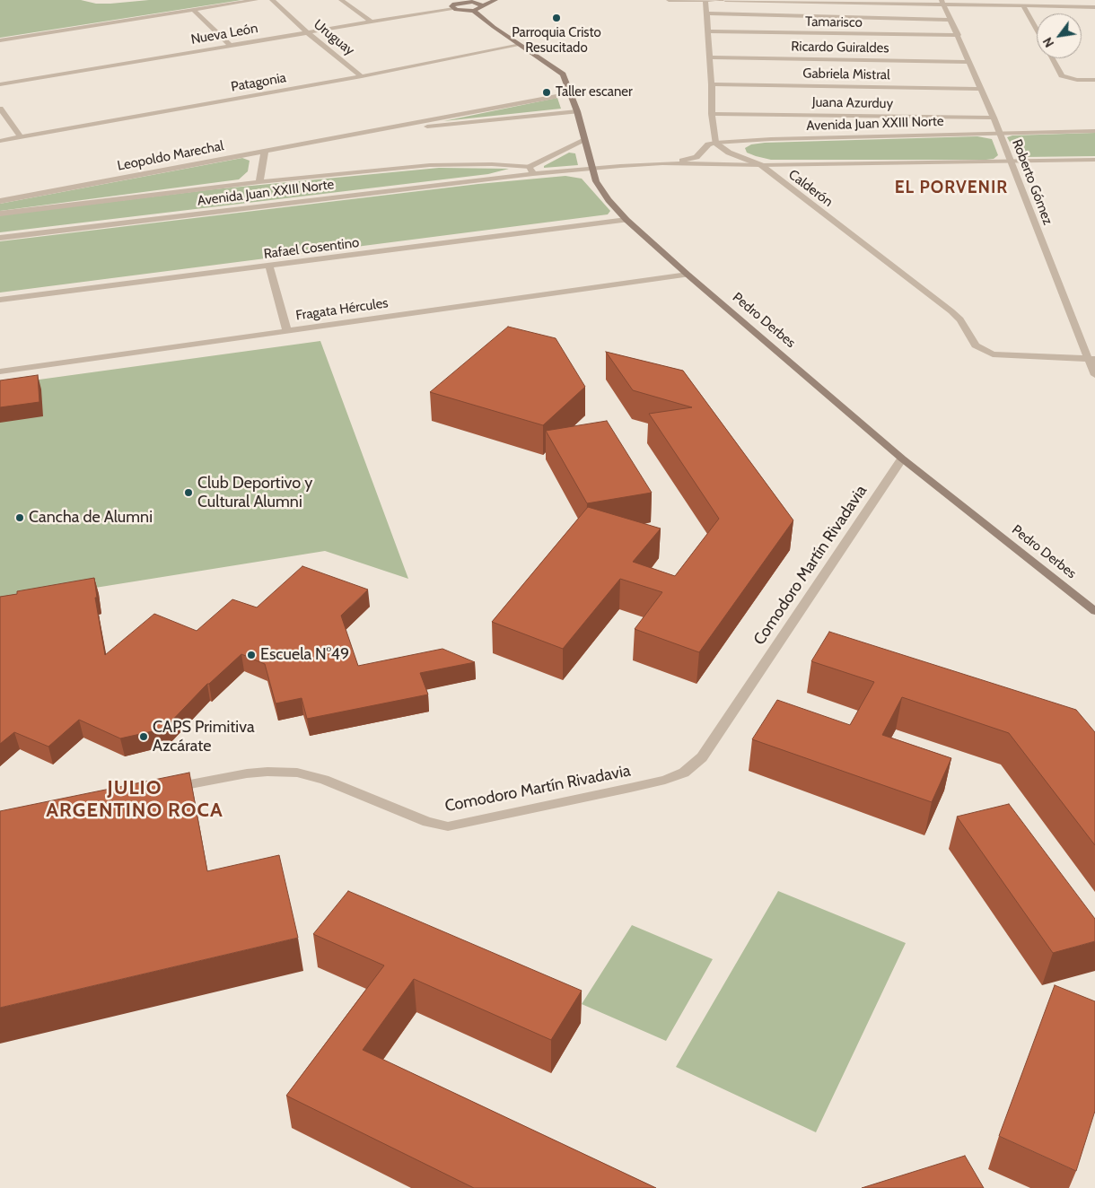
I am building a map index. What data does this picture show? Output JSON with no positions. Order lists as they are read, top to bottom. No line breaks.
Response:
{"streets":{"main road":["Pedro Derbes"],"street":["Tamarisco","Nueva León","Uruguay","Ricardo Guiraldes","Gabriela Mistral","Patagonia","Juana Azurduy","Avenida Juan XXIII Norte","Leopoldo Marechal","Roberto Gómez","Calderón","Rafael Cosentino","Fragata Hércules","Comodoro Martín Rivadavia"]},"crossings":[["Tamarisco","Roberto Gómez"],["Nueva León","Uruguay"],["Uruguay","Patagonia"],["Ricardo Guiraldes","Roberto Gómez"],["Gabriela Mistral","Roberto Gómez"],["Patagonia","Pedro Derbes"],["Juana Azurduy","Roberto Gómez"],["Avenida Juan XXIII Norte","Roberto Gómez"],["Avenida Juan XXIII Norte","Calderón"],["Avenida Juan XXIII Norte","Pedro Derbes"],["Leopoldo Marechal","Pedro Derbes"],["Roberto Gómez","Calderón"],["Rafael Cosentino","Pedro Derbes"],["Fragata Hércules","Pedro Derbes"],["Pedro Derbes","Comodoro Martín Rivadavia"]],"districts":["EL PORVENIR","JULIO ARGENTINO ROCA"],"places":["Parroquia Cristo Resucitado","Taller escaner","Club Deportivo y Cultural Alumni","Cancha de Alumni","Escuela N°49","CAPS Primitiva Azcárate"],"north":"bottom left"}
